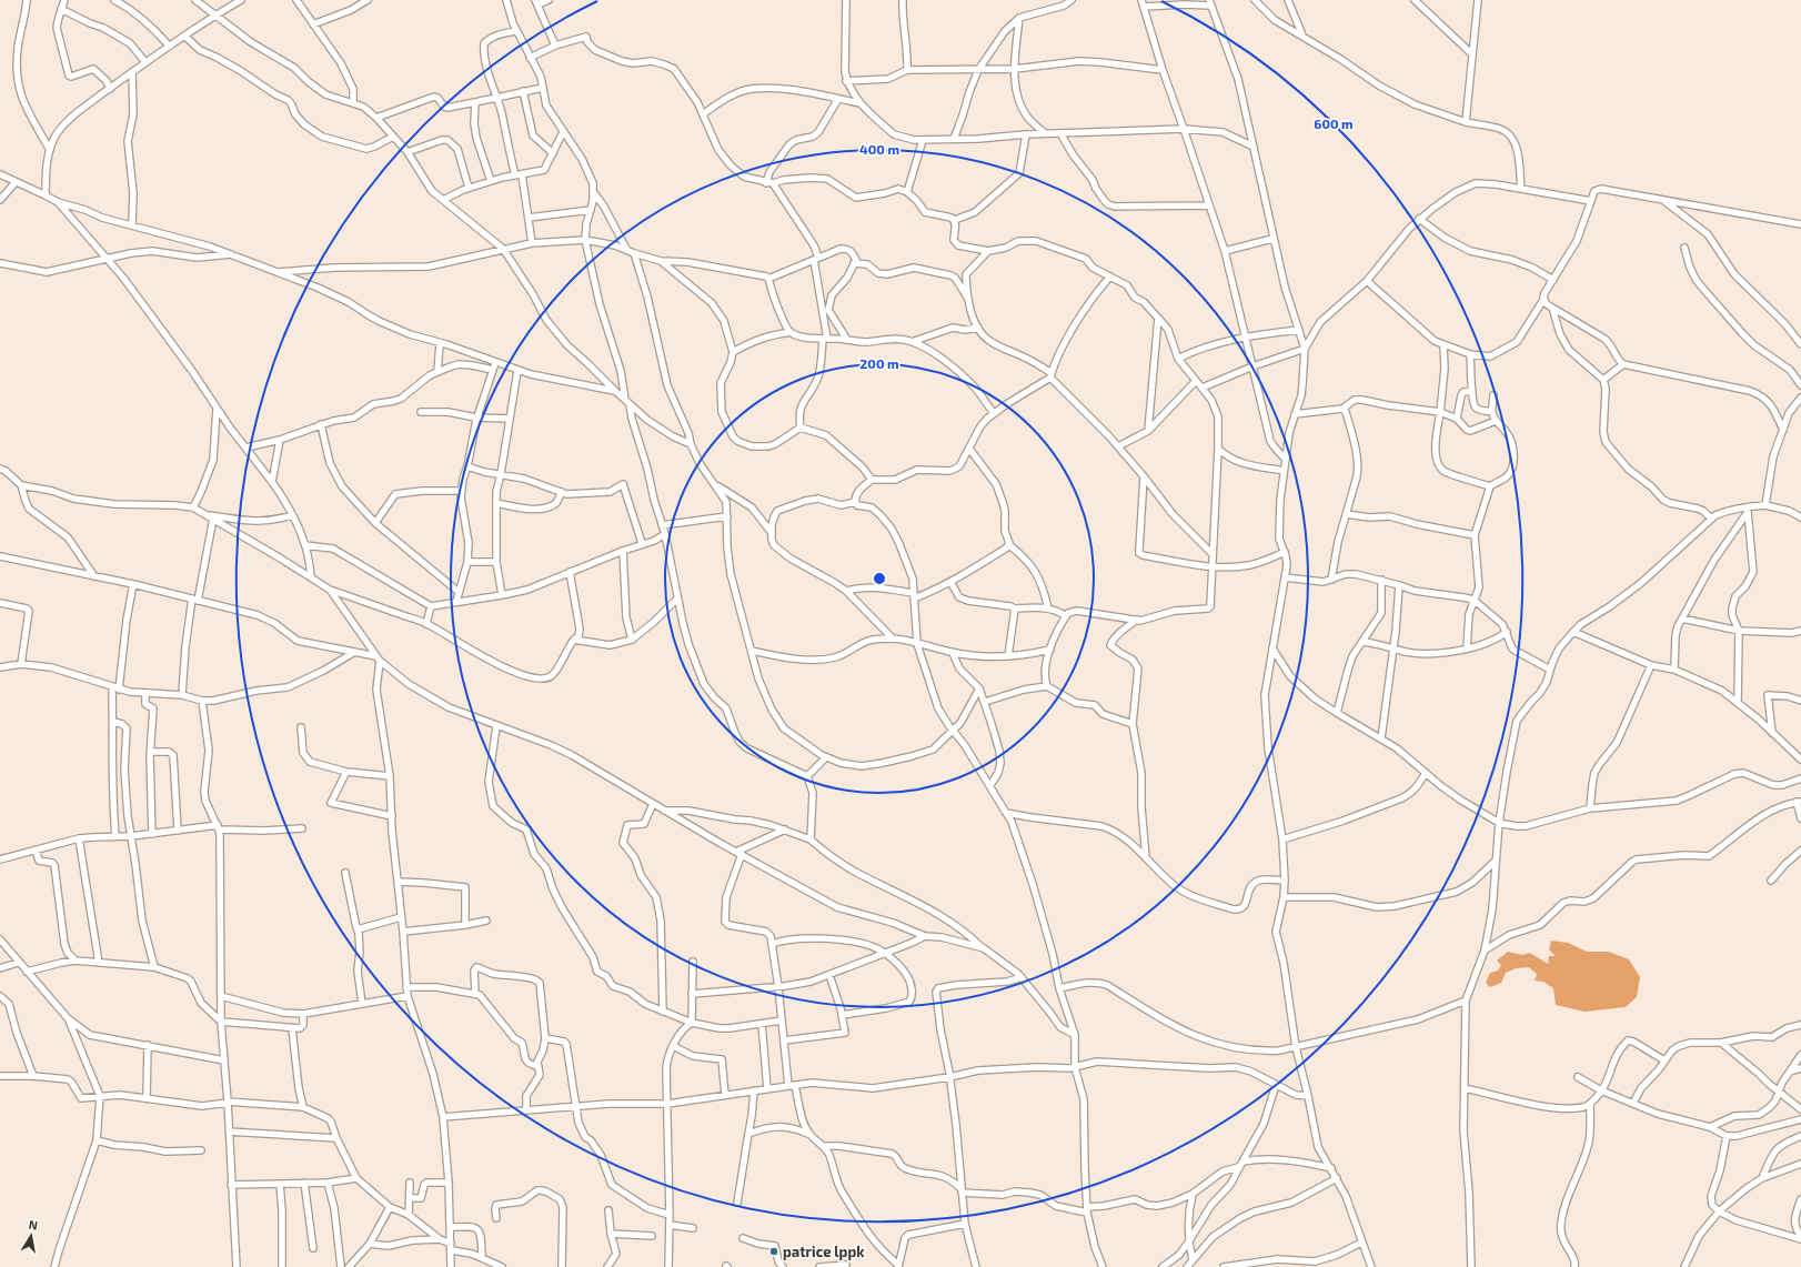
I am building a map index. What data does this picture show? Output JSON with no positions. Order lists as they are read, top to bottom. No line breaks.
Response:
{"places":["patrice lppk"],"north":"top","rings":["600 m","400 m","200 m"]}
